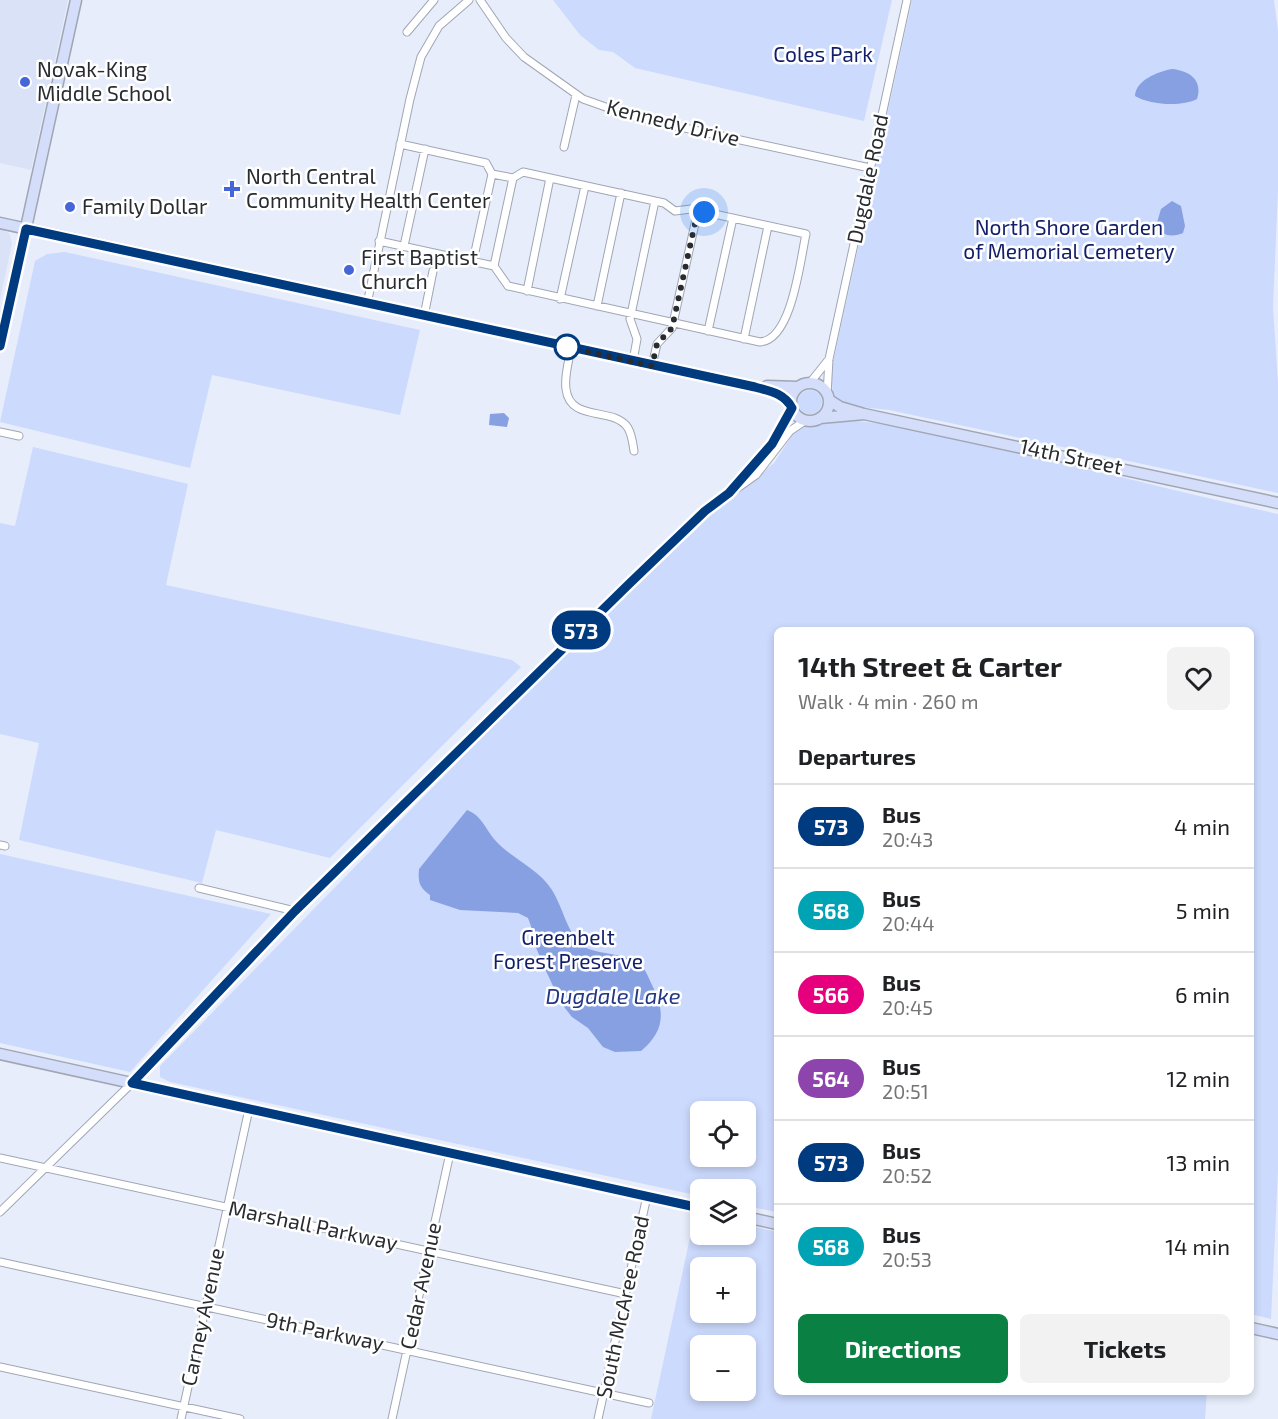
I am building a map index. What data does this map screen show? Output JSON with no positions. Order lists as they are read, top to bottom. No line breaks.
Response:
{"streets":{"street":["Kennedy Drive","Dugdale Road","14th Street","Marshall Parkway","Cedar Avenue","South McAree Road","Carney Avenue","9th Parkway"]},"crossings":[["Kennedy Drive","Dugdale Road"],["Dugdale Road","14th Street"],["Marshall Parkway","Cedar Avenue"],["Marshall Parkway","South McAree Road"],["Marshall Parkway","Carney Avenue"],["Cedar Avenue","9th Parkway"],["South McAree Road","9th Parkway"],["Carney Avenue","9th Parkway"]],"water":["Dugdale Lake"],"parks":["Coles Park","North Shore Garden of Memorial Cemetery","Greenbelt Forest Preserve"],"places":{"other":["Novak-King Middle School","Family Dollar","First Baptist Church"],"health":["North Central Community Health Center"]},"lines":["bus line 573"],"page":{"on_map":"573","heading":[["14th Street & Carter","Walk · 4 min · 260 m"],"Departures"],"list":[{"mark":"573","name":"Bus","note":"20:43","value":"4 min"},{"mark":"568","name":"Bus","note":"20:44","value":"5 min"},{"mark":"566","name":"Bus","note":"20:45","value":"6 min"},{"mark":"564","name":"Bus","note":"20:51","value":"12 min"},{"mark":"573","name":"Bus","note":"20:52","value":"13 min"},{"mark":"568","name":"Bus","note":"20:53","value":"14 min"}],"map_buttons":["+","−"],"buttons":["Directions","Tickets"]}}
